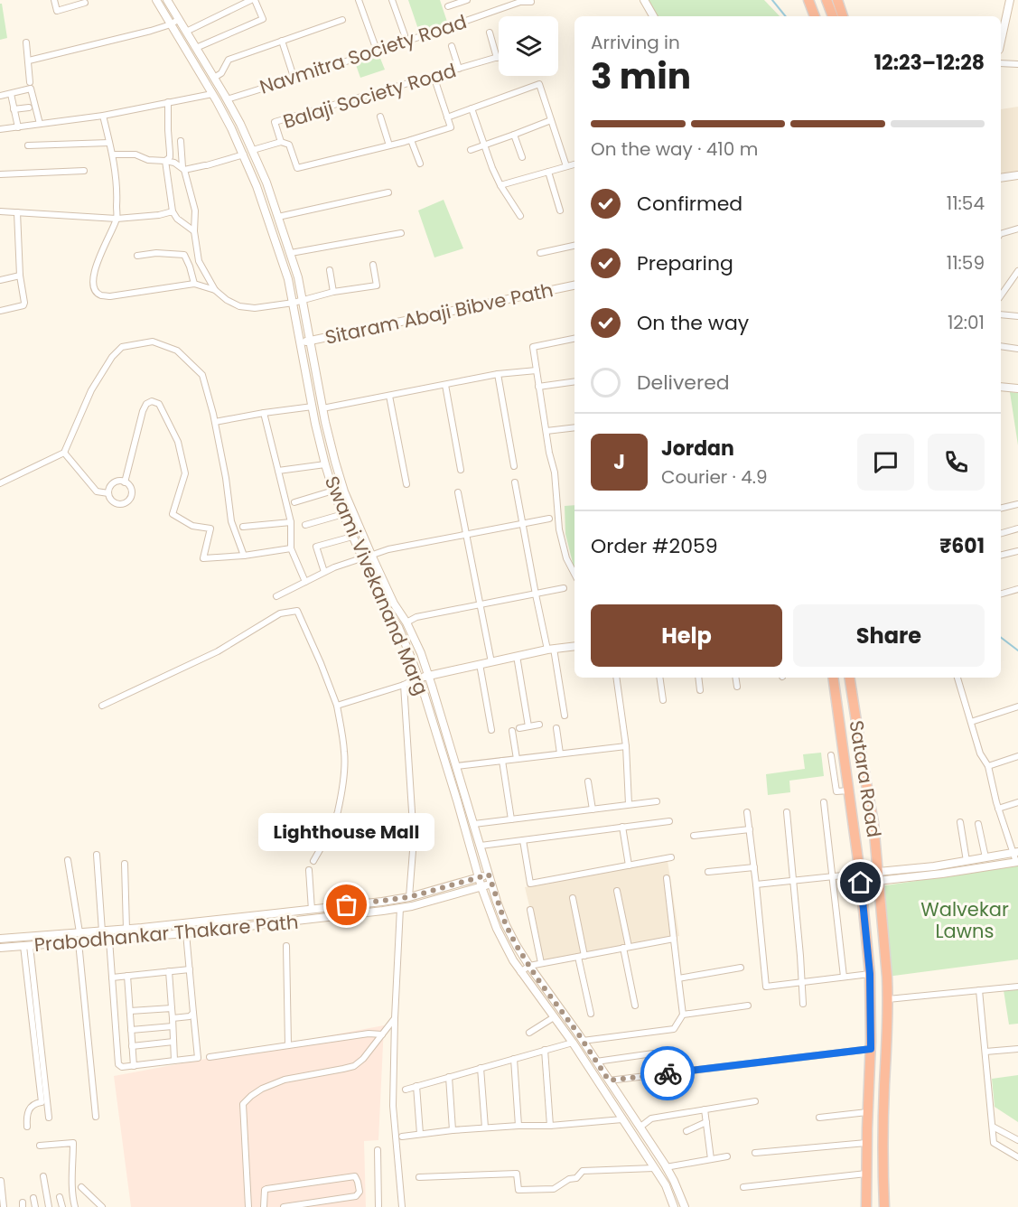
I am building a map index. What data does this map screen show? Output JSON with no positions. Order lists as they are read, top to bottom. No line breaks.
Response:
{"streets":{"highway":["Satara Road"],"main road":["Sitaram Abaji Bibve Path","Swami Vivekanand Marg","Prabodhankar Thakare Path"],"street":["Navmitra Society Road","Balaji Society Road"]},"crossings":[["Navmitra Society Road","Swami Vivekanand Marg"],["Balaji Society Road","Swami Vivekanand Marg"],["Sitaram Abaji Bibve Path","Swami Vivekanand Marg"],["Swami Vivekanand Marg","Prabodhankar Thakare Path"]],"parks":["Walvekar Lawns"],"places":["Lighthouse Mall"],"page":{"heading":["3 min","Arriving in","12:23–12:28"],"panel":["Jordan","Courier · 4.9","Order #2059","₹601"],"bar":"On the way · 410 m","list":[["Confirmed","11:54"],["Preparing","11:59"],["On the way","12:01"],"Delivered"],"round":"J","buttons":["Help","Share"],"bubble":"Lighthouse Mall"}}
